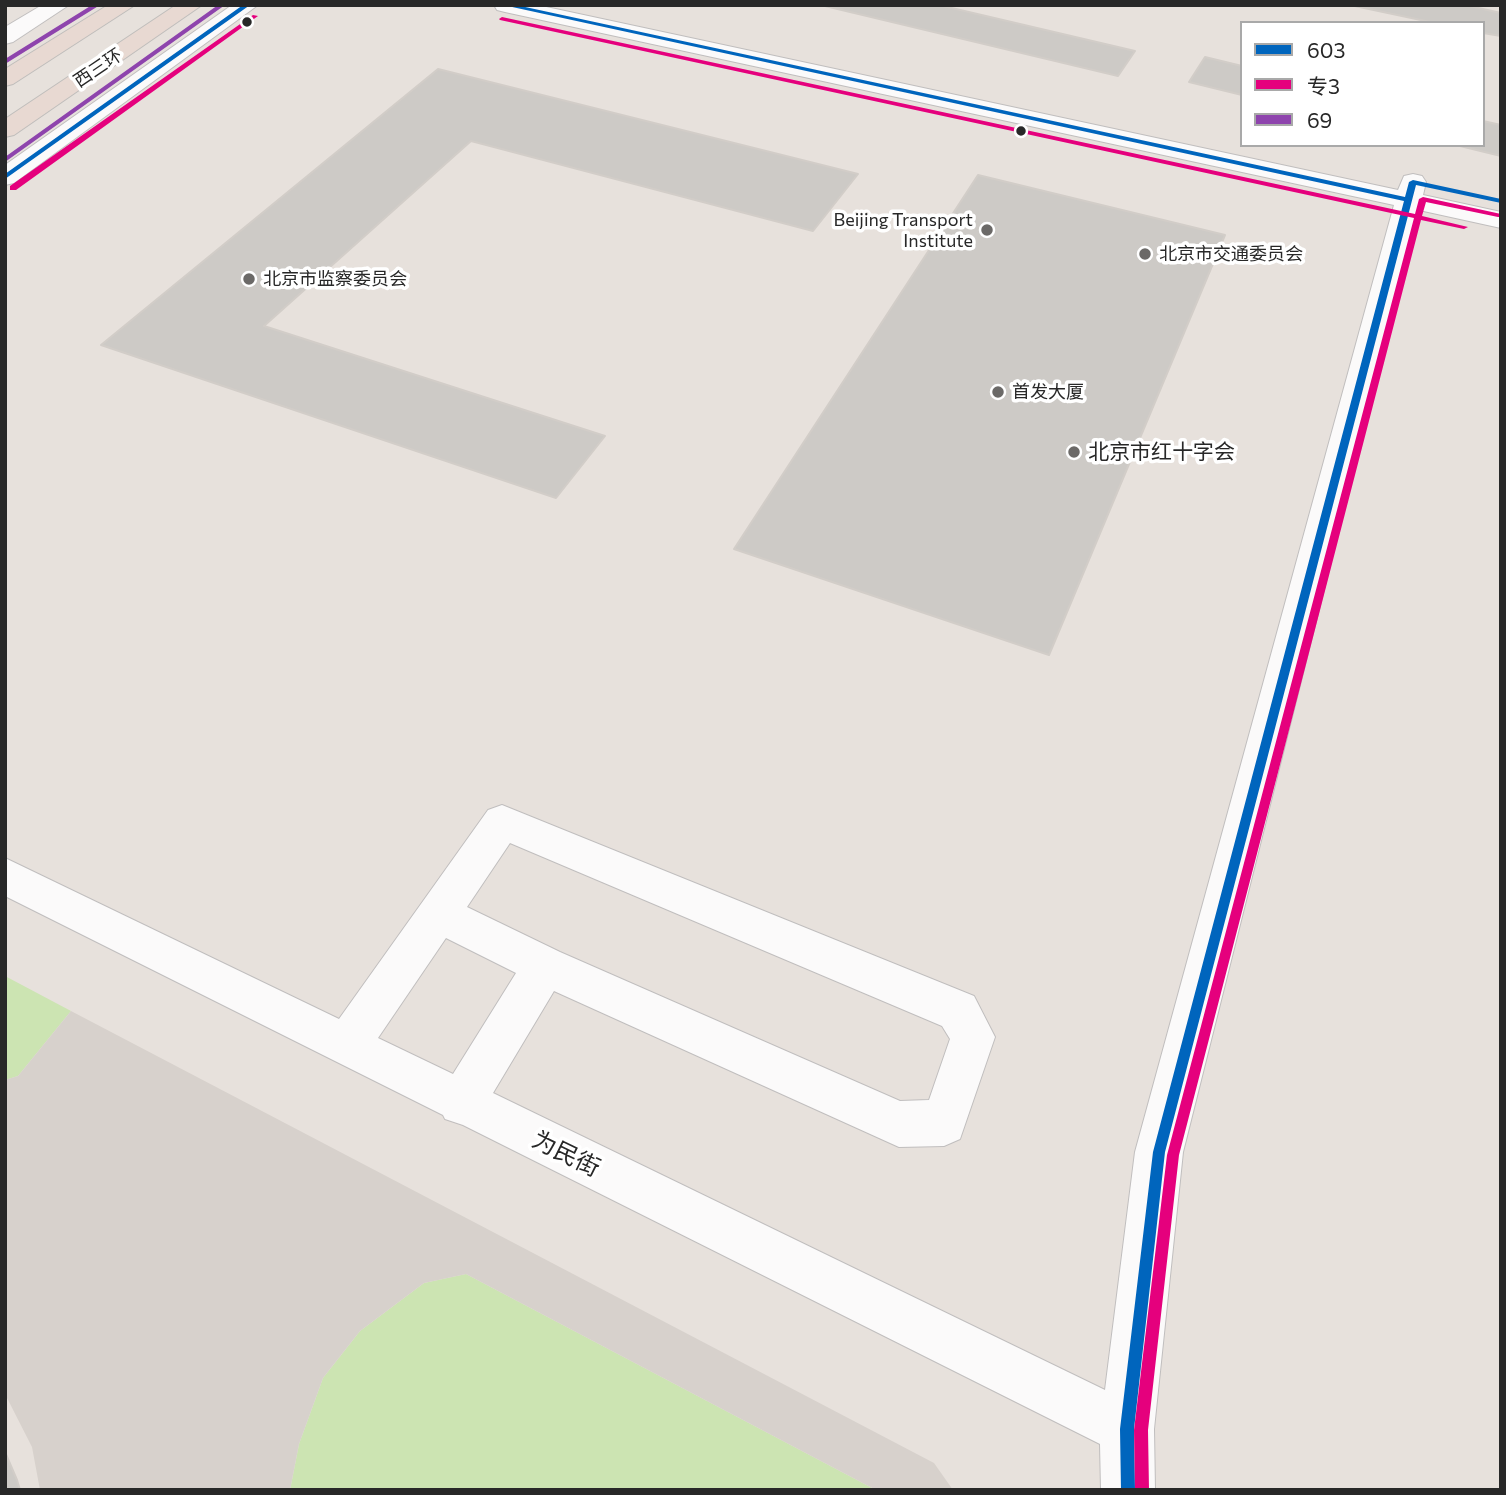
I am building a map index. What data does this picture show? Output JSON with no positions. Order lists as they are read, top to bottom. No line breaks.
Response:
{"streets":{"highway":["西三环"],"street":["为民街"]},"places":["Beijing Transport Institute","北京市交通委员会","北京市监察委员会","首发大厦","北京市红十字会"],"lines":["transit line 603","transit line 69","transit line 专3"],"legend":["603","专3","69"]}
